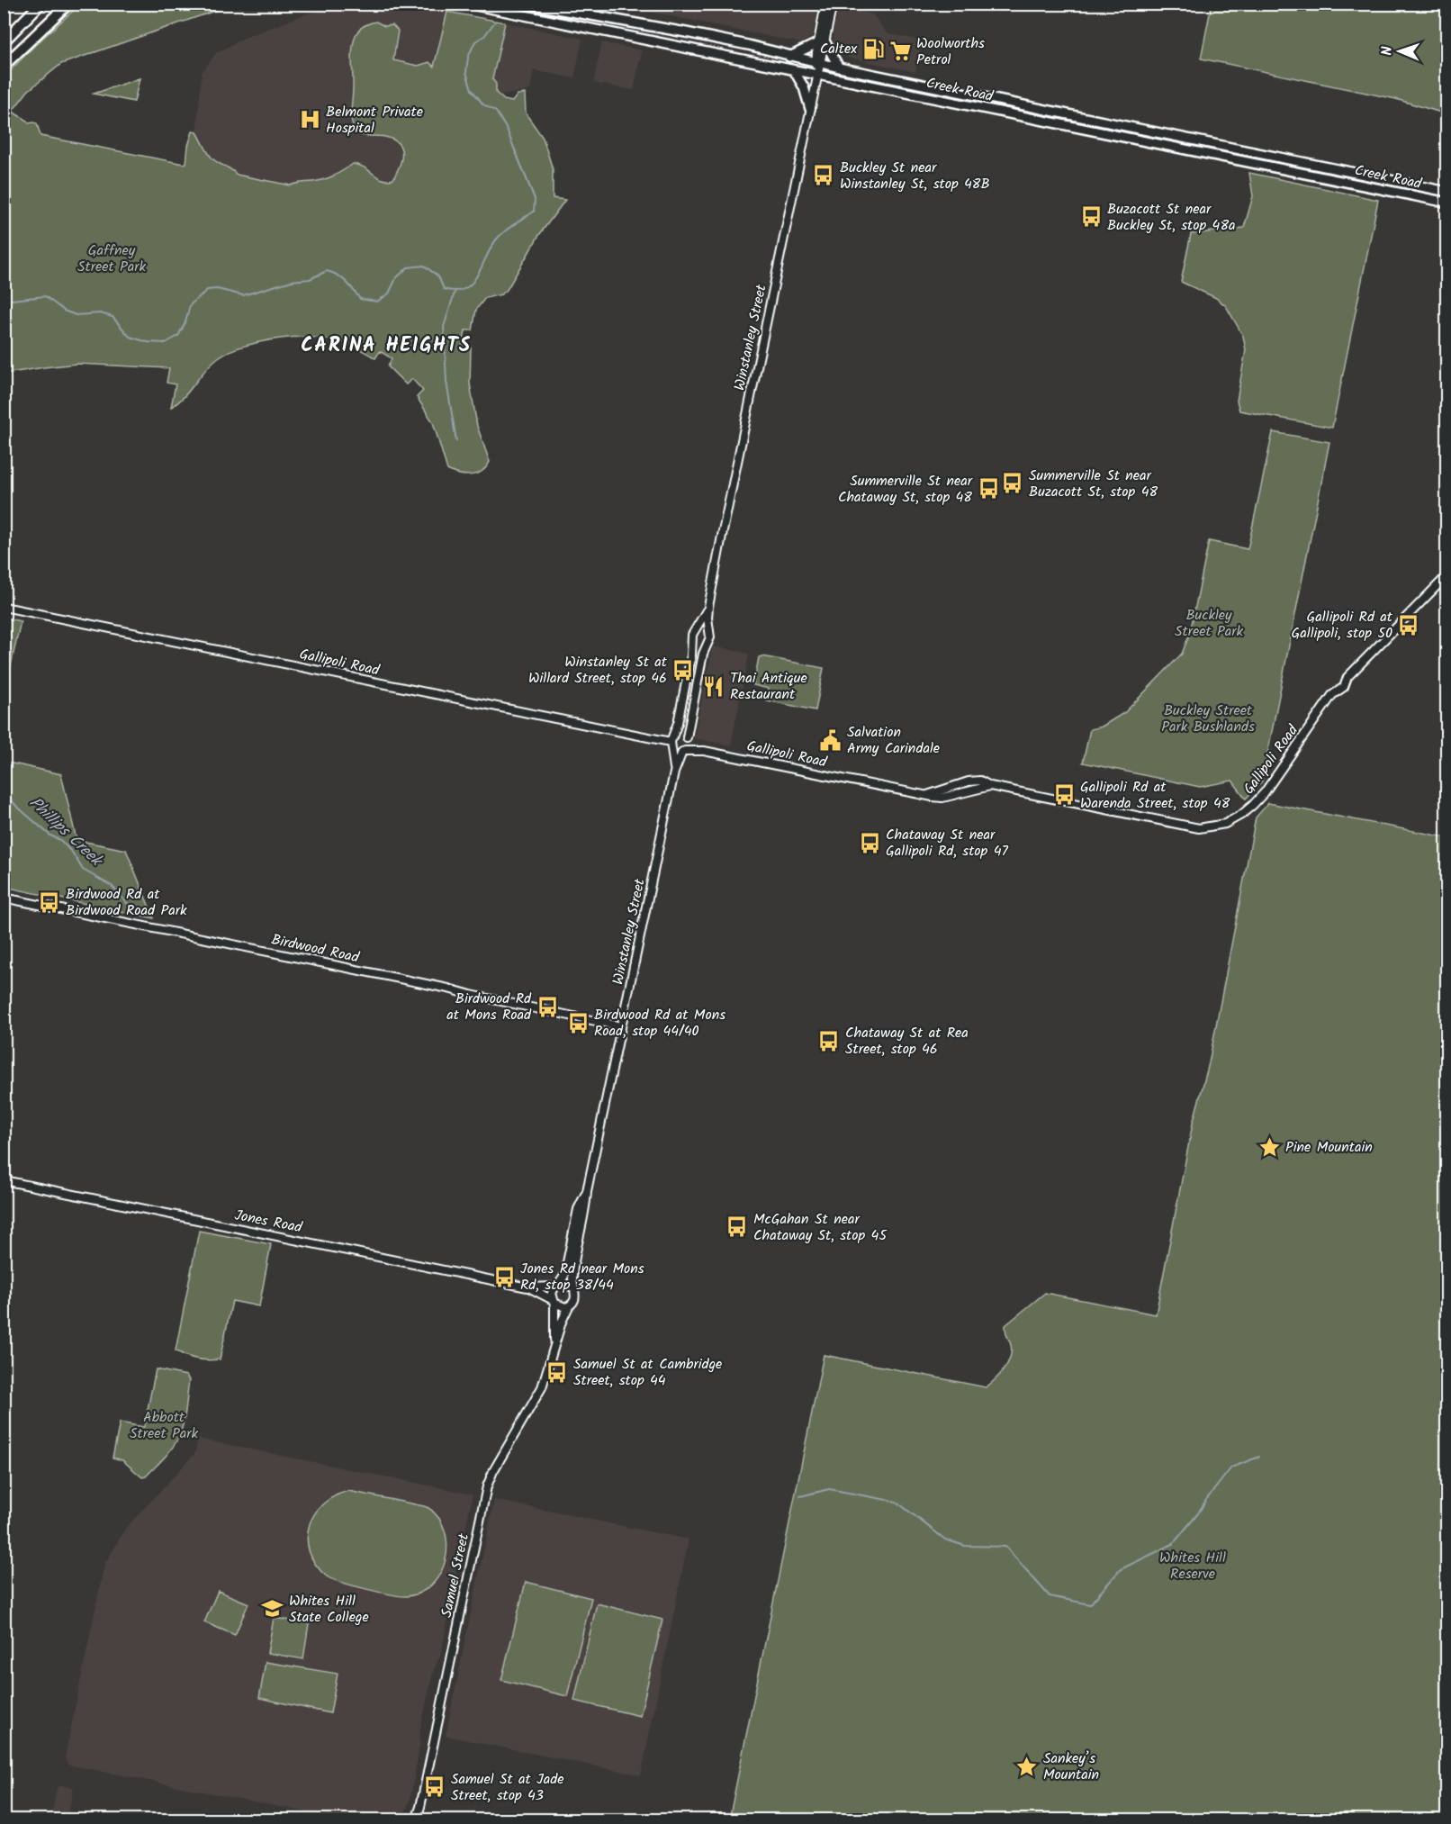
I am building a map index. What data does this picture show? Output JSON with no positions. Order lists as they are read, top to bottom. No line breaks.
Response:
{"streets":{"main road":["Creek Road"],"street":["Winstanley Street","Gallipoli Road","Birdwood Road","Jones Road","Samuel Street"]},"crossings":[["Creek Road","Winstanley Street"],["Winstanley Street","Gallipoli Road"],["Winstanley Street","Birdwood Road"],["Winstanley Street","Jones Road"],["Winstanley Street","Samuel Street"],["Jones Road","Samuel Street"]],"districts":["CARINA HEIGHTS"],"water":["Phillips Creek"],"parks":["Gaffney Street Park","Buckley Street Park","Buckley Street Park Bushlands","Abbott Street Park","Whites Hill Reserve"],"places":{"fuel station":["Caltex"],"supermarket":["Woolworths Petrol"],"hospital":["Belmont Private Hospital"],"bus stop":["Buckley St near Winstanley St, stop 48B","Buzacott St near Buckley St, stop 48a","Summerville St near Buzacott St, stop 48","Summerville St near Chataway St, stop 48","Gallipoli Rd at Gallipoli, stop 50","Winstanley St at Willard Street, stop 46","Gallipoli Rd at Warenda Street, stop 48","Chataway St near Gallipoli Rd, stop 47","Birdwood Rd at Birdwood Road Park","Birdwood Rd at Mons Road","Birdwood Rd at Mons Road, stop 44/40","Chataway St at Rea Street, stop 46","McGahan St near Chataway St, stop 45","Jones Rd near Mons Rd, stop 38/44","Samuel St at Cambridge Street, stop 44","Samuel St at Jade Street, stop 43"],"restaurant":["Thai Antique Restaurant"],"public building":["Salvation Army Carindale"],"place":["Pine Mountain","Sankey’s Mountain"],"school or university":["Whites Hill State College"]},"north":"left"}
